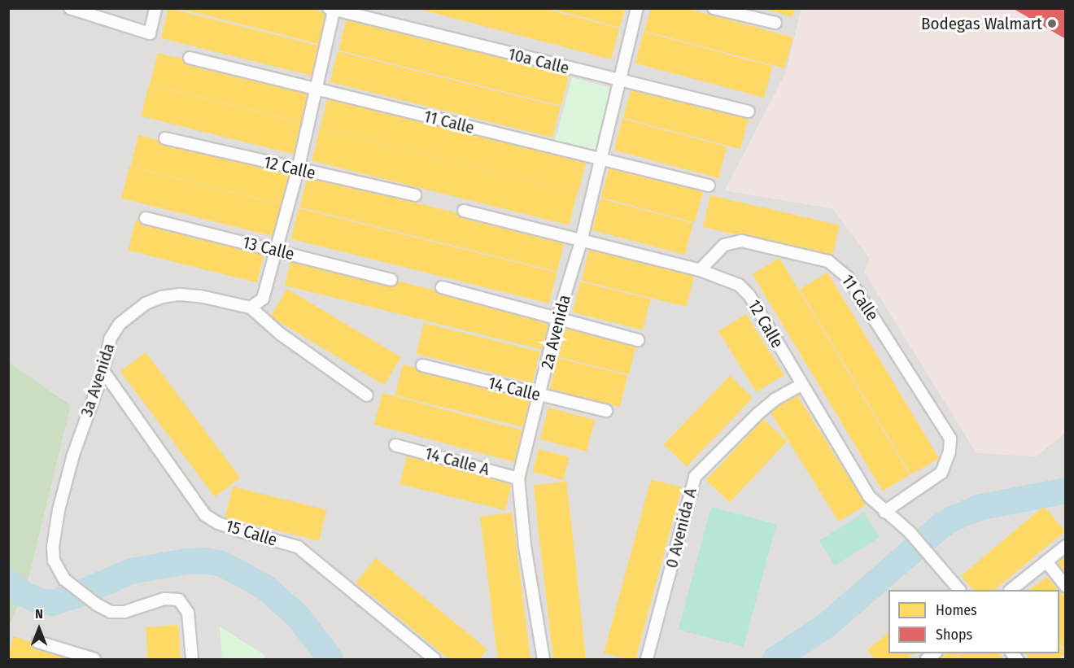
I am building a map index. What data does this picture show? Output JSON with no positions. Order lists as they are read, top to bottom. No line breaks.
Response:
{"streets":{"street":["10a Calle","11 Calle","12 Calle","13 Calle","2a Avenida","3a Avenida","14 Calle","14 Calle A","0 Avenida A","15 Calle"]},"crossings":[["10a Calle","2a Avenida"],["11 Calle","12 Calle"],["11 Calle","2a Avenida"],["12 Calle","2a Avenida"],["12 Calle","0 Avenida A"],["2a Avenida","14 Calle"],["2a Avenida","14 Calle A"],["3a Avenida","15 Calle"]],"places":["Bodegas Walmart"],"legend":["Homes","Shops"],"north":"top"}
